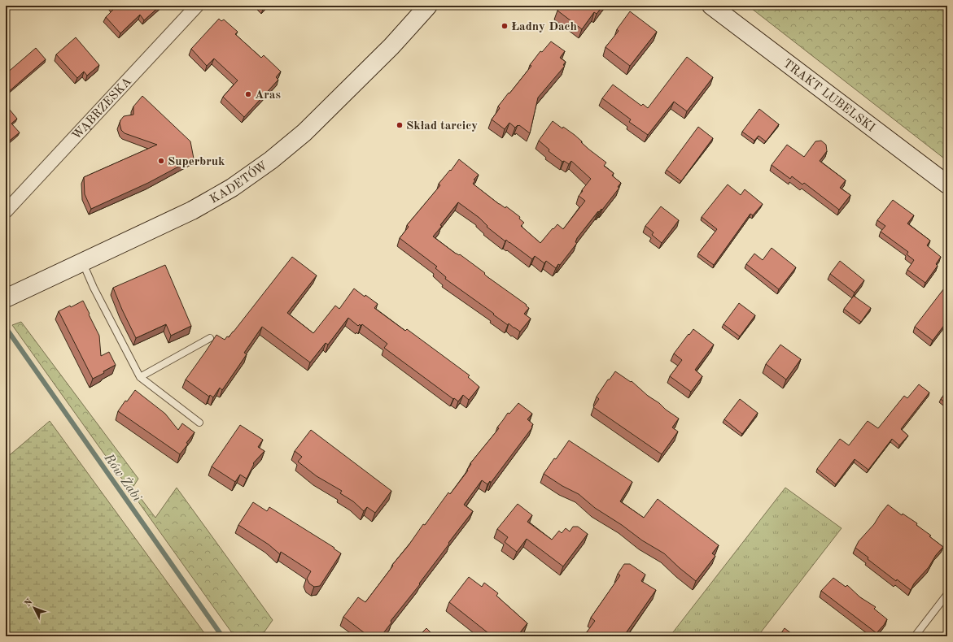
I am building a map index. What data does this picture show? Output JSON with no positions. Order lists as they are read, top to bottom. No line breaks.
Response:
{"streets":{"street":["TRAKT LUBELSKI","WĄBRZESKA","KADETÓW"]},"water":["Rów Żabi"],"places":["Ładny Dach","Aras","Skład tarcicy","Superbruk"],"north":"top left"}
